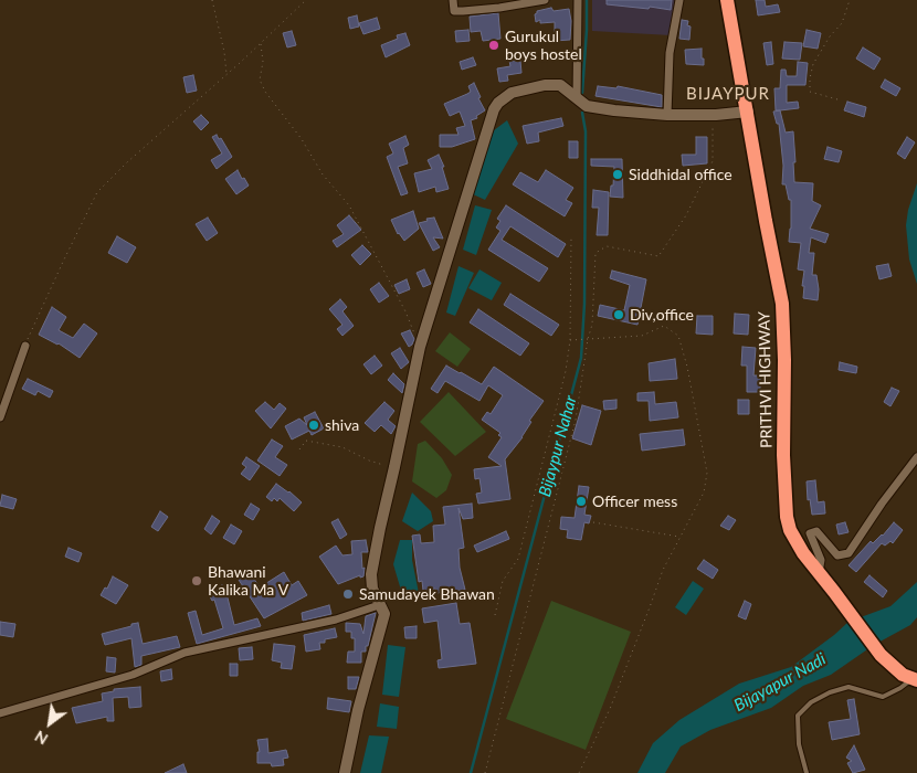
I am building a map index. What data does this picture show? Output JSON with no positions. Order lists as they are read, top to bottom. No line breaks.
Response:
{"streets":{"highway":["PRITHVI HIGHWAY"]},"districts":["BIJAYPUR"],"water":["Bijaypur Nahar","Bijayapur Nadi"],"places":["Gurukul boys hostel","Siddhidal office","Div,office","shiva","Officer mess","Bhawani Kalika Ma V","Samudayek Bhawan"],"north":"bottom left"}
